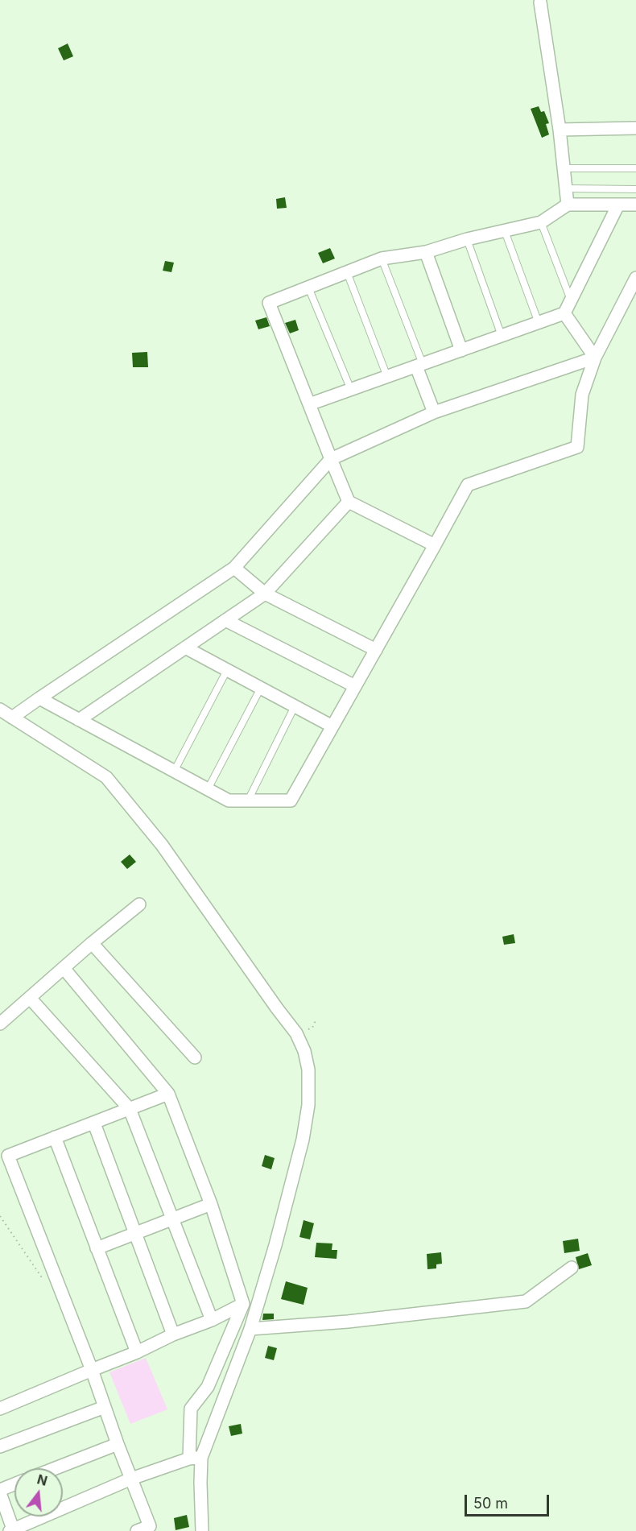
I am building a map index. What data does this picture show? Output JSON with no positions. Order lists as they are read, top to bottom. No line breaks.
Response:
{"scale_bar":"50 m","north":"top"}
